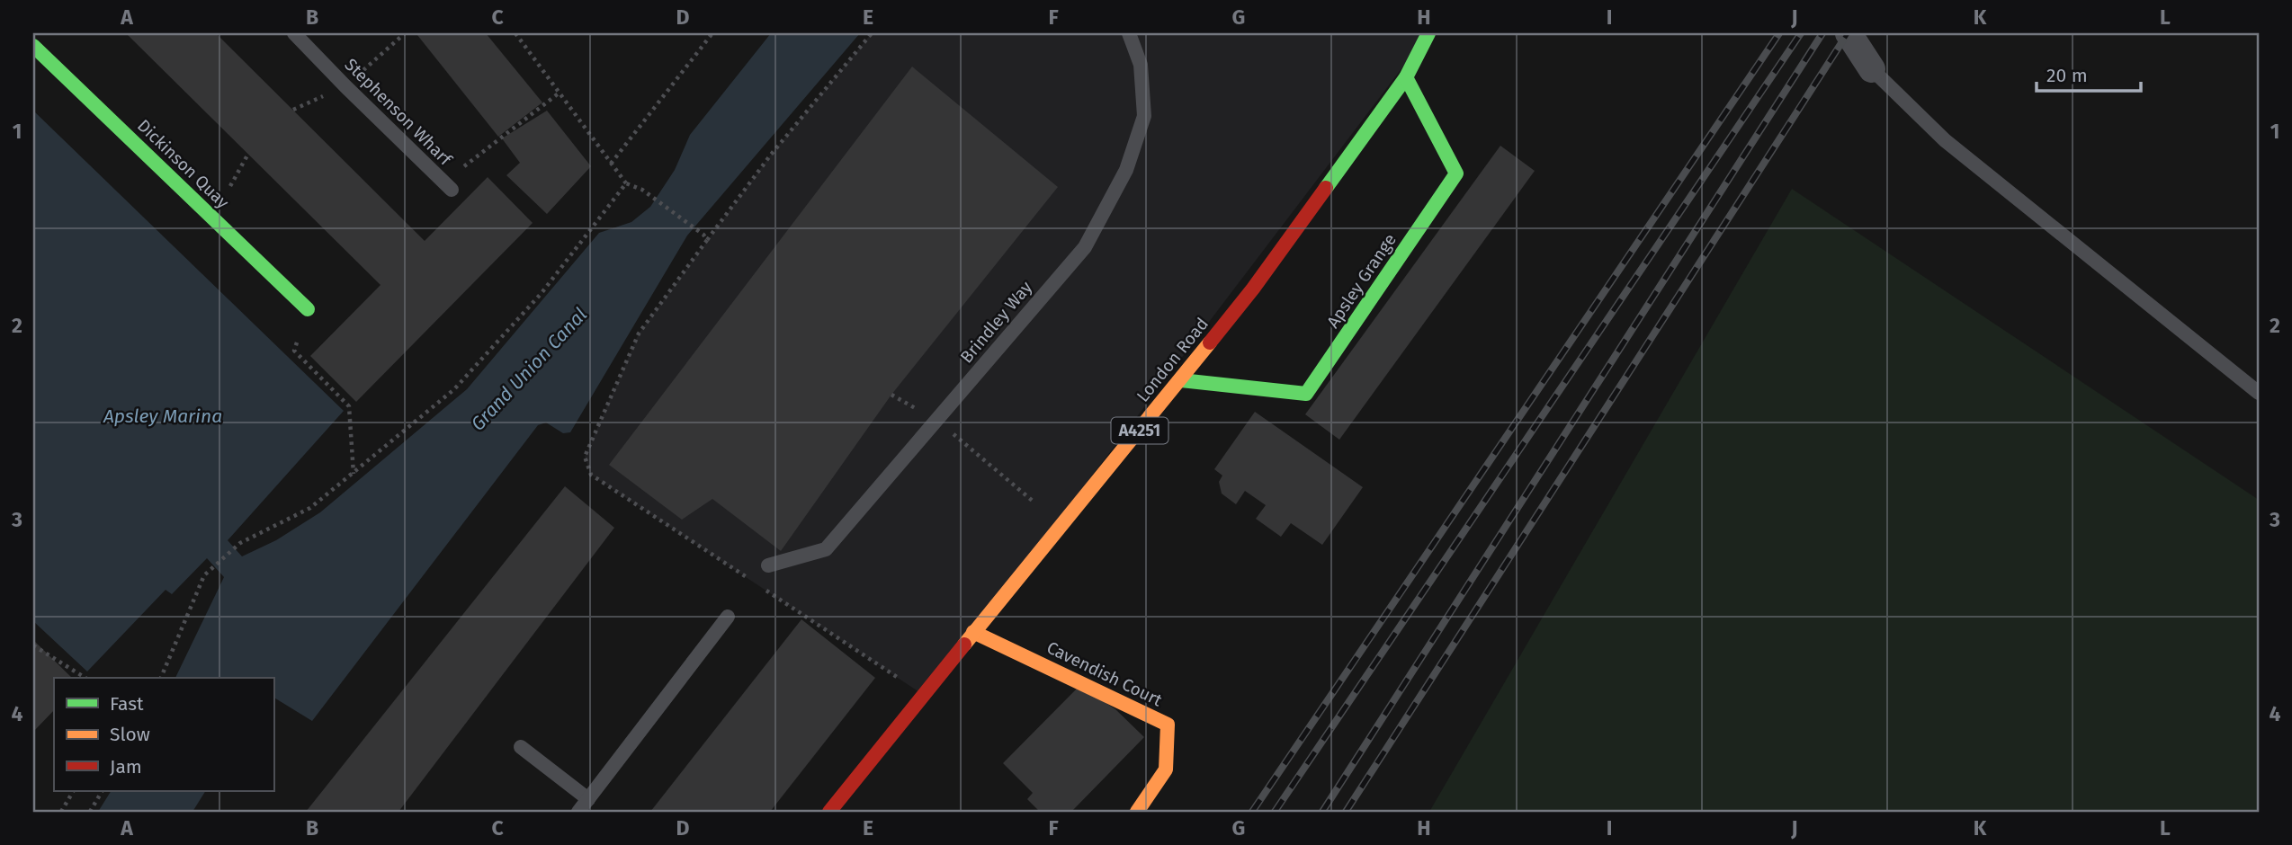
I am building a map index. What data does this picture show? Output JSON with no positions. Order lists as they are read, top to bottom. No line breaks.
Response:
{"streets":{"street":["Dickinson Quay","Apsley Grange","London Road","A4251","Cavendish Court"],"lane":["Stephenson Wharf","Brindley Way"]},"crossings":[["Apsley Grange","London Road"],["London Road","Cavendish Court"]],"water":["Grand Union Canal","Apsley Marina"],"legend":["Fast","Slow","Jam"],"scale_bar":"20 m","grid":{"columns":["A","B","C","D","E","F","G","H","I","J","K","L"],"rows":["1","2","3","4"]}}
